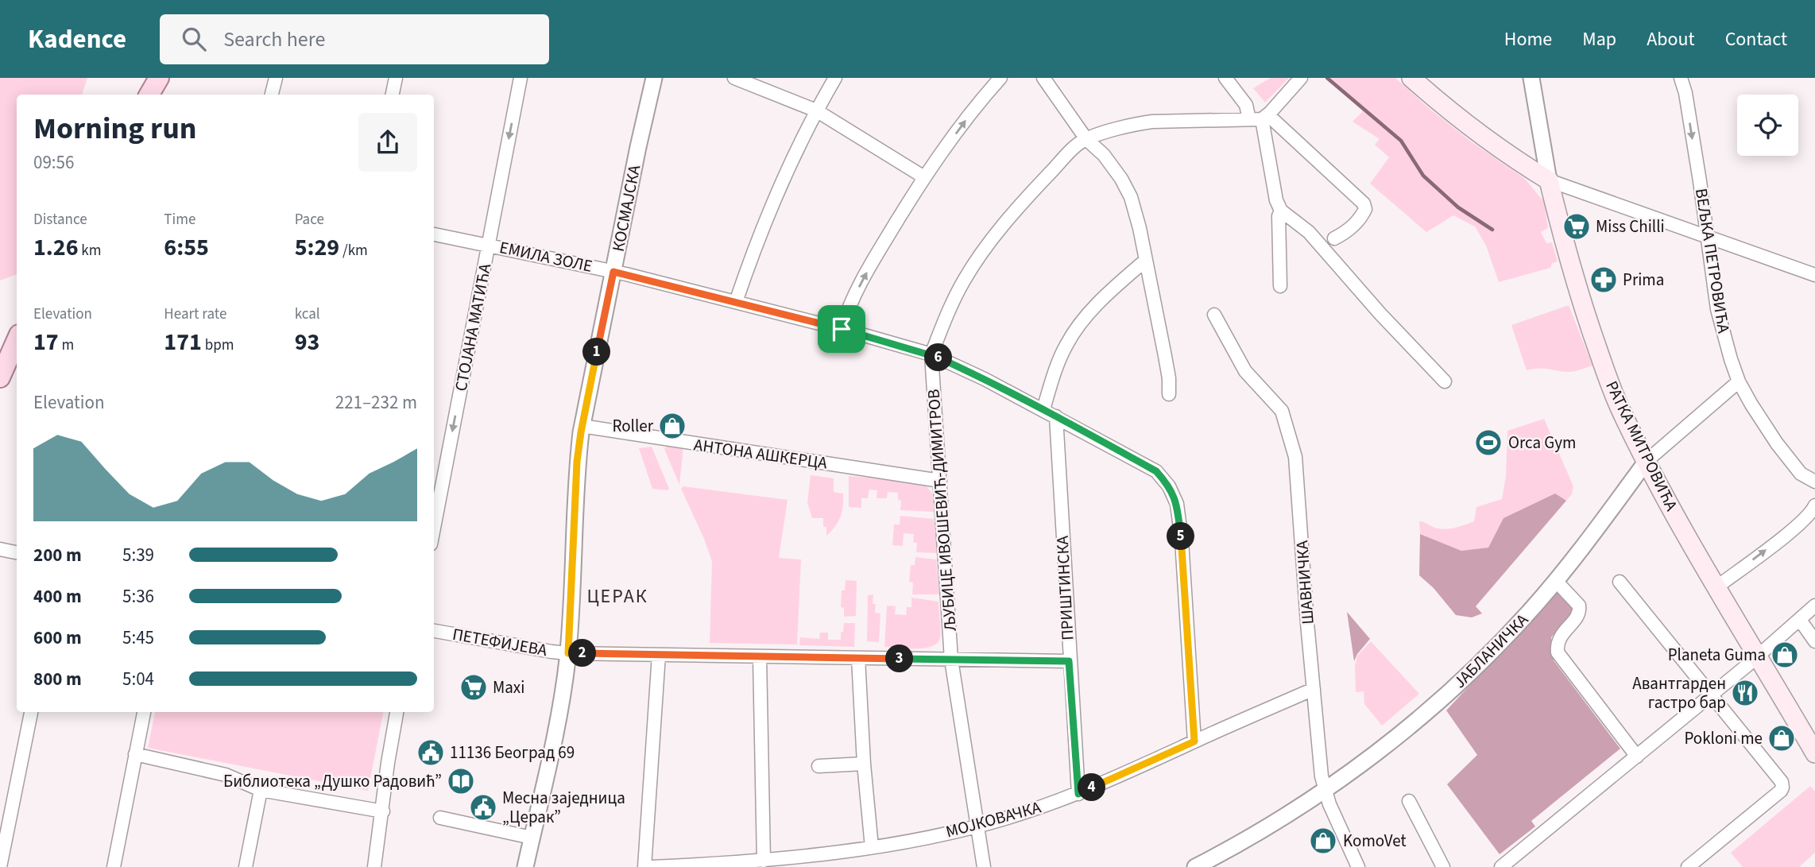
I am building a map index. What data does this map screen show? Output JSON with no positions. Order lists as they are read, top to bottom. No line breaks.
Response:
{"streets":{"main road":["РАТКА МИТРОВИЋА"],"street":["КОСМАЈСКА","ЕМИЛА ЗОЛЕ","ВЕЉКА ПЕТРОВИЋА","СТОЈАНА МАТИЋА","АНТОНА АШКЕРЦА","ЉУБИЦЕ ИВОШЕВИЋ-ДИМИТРОВ","ШАВНИЧКА","ПРИШТИНСКА","ПЕТЕФИЈЕВА","ЈАБЛАНИЧКА","МОЈКОВАЧКА"]},"crossings":[["КОСМАЈСКА","ЕМИЛА ЗОЛЕ"],["КОСМАЈСКА","АНТОНА АШКЕРЦА"],["КОСМАЈСКА","ПЕТЕФИЈЕВА"],["ЕМИЛА ЗОЛЕ","СТОЈАНА МАТИЋА"],["ЕМИЛА ЗОЛЕ","ЉУБИЦЕ ИВОШЕВИЋ-ДИМИТРОВ"],["ЕМИЛА ЗОЛЕ","ПРИШТИНСКА"],["ЕМИЛА ЗОЛЕ","МОЈКОВАЧКА"],["ВЕЉКА ПЕТРОВИЋА","ЈАБЛАНИЧКА"],["РАТКА МИТРОВИЋА","ЈАБЛАНИЧКА"],["АНТОНА АШКЕРЦА","ЉУБИЦЕ ИВОШЕВИЋ-ДИМИТРОВ"],["ЉУБИЦЕ ИВОШЕВИЋ-ДИМИТРОВ","ПЕТЕФИЈЕВА"],["ЉУБИЦЕ ИВОШЕВИЋ-ДИМИТРОВ","МОЈКОВАЧКА"],["ШАВНИЧКА","ЈАБЛАНИЧКА"],["ШАВНИЧКА","МОЈКОВАЧКА"],["ПРИШТИНСКА","ПЕТЕФИЈЕВА"],["ПРИШТИНСКА","МОЈКОВАЧКА"]],"one_way":["ВЕЉКА ПЕТРОВИЋА","СТОЈАНА МАТИЋА"],"districts":["ЦЕРАК"],"places":{"supermarket":["Miss Chilli","Maxi"],"pharmacy":["Prima"],"shop":["Roller","Planeta Guma","Pokloni me","KomoVet"],"sports":["Orca Gym"],"restaurant":["Авантгарден гастро бар"],"public building":["11136 Београд 69","Месна заједница „Церак”"],"library":["Библиотека „Душко Радовић”"]},"page":{"header":"Kadence","search":"Search here","nav":["Home","Map","About","Contact"],"heading":["Morning run","09:56"],"stats":[["Distance","1.26 km"],["Time","6:55"],["Pace","5:29 /km"],["Elevation","17 m"],["Heart rate","171 bpm"],["kcal","93"]],"pins":["1","6","5","2","3","4"],"chart":["Elevation","221–232 m"],"list":[{"name":"200 m","note":"5:39"},{"name":"400 m","note":"5:36"},{"name":"600 m","note":"5:45"},{"name":"800 m","note":"5:04"}]}}
